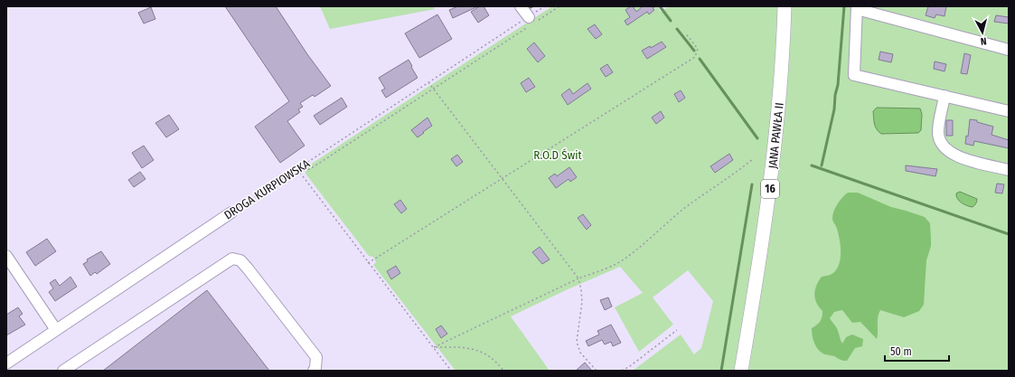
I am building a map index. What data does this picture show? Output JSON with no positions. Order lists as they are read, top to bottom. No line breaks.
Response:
{"streets":{"main road":["JANA PAWŁA II","16"],"street":["DROGA KURPIOWSKA"]},"parks":["R.O.D Świt"],"scale_bar":"50 m","north":"bottom"}
